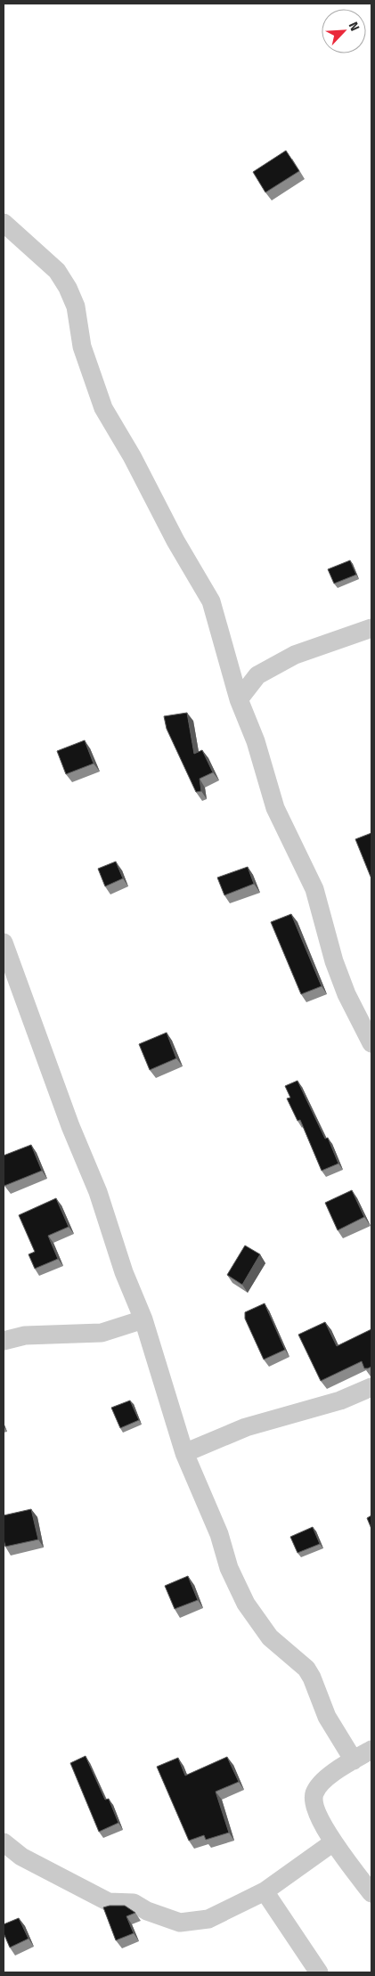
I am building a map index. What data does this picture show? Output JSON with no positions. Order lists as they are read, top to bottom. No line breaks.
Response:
{"north":"top right"}
